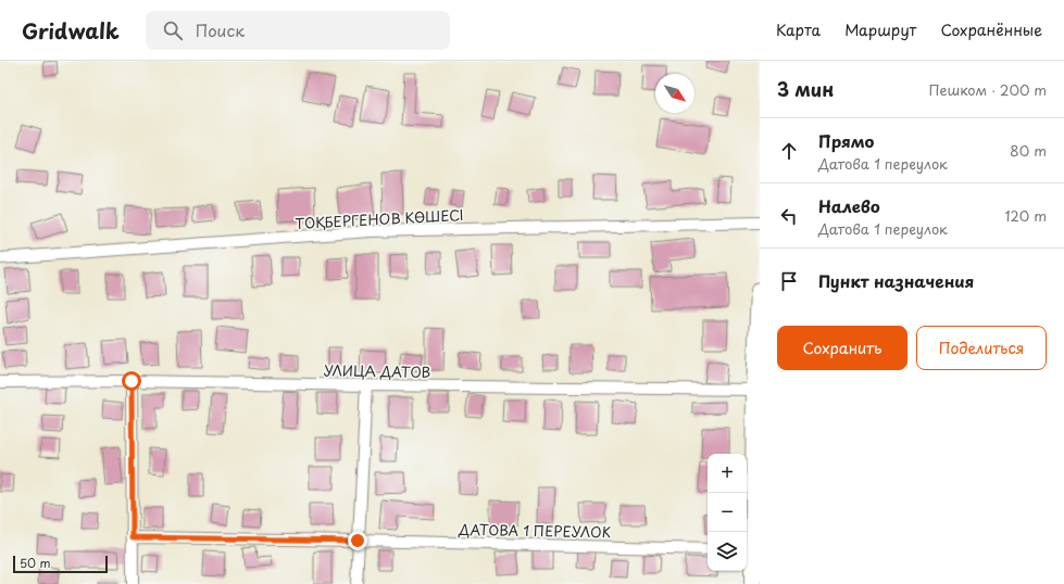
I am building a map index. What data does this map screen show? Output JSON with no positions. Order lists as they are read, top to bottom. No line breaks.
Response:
{"streets":{"street":["ТОҚБЕРГЕНОВ КӨШЕСІ","УЛИЦА ДАТОВ","ДАТОВА 1 ПЕРЕУЛОК"]},"scale_bar":"50 m","north":"bottom right","page":{"header":"Gridwalk","search":"Поиск","nav":["Карта","Маршрут","Сохранённые"],"heading":["3 мин","Пешком · 200 m"],"list":[["Прямо","Датова 1 переулок","80 m"],["Налево","Датова 1 переулок","120 m"],"Пункт назначения"],"buttons":["Сохранить","Поделиться"],"map_buttons":["+","−"],"scale":"50 m"}}
